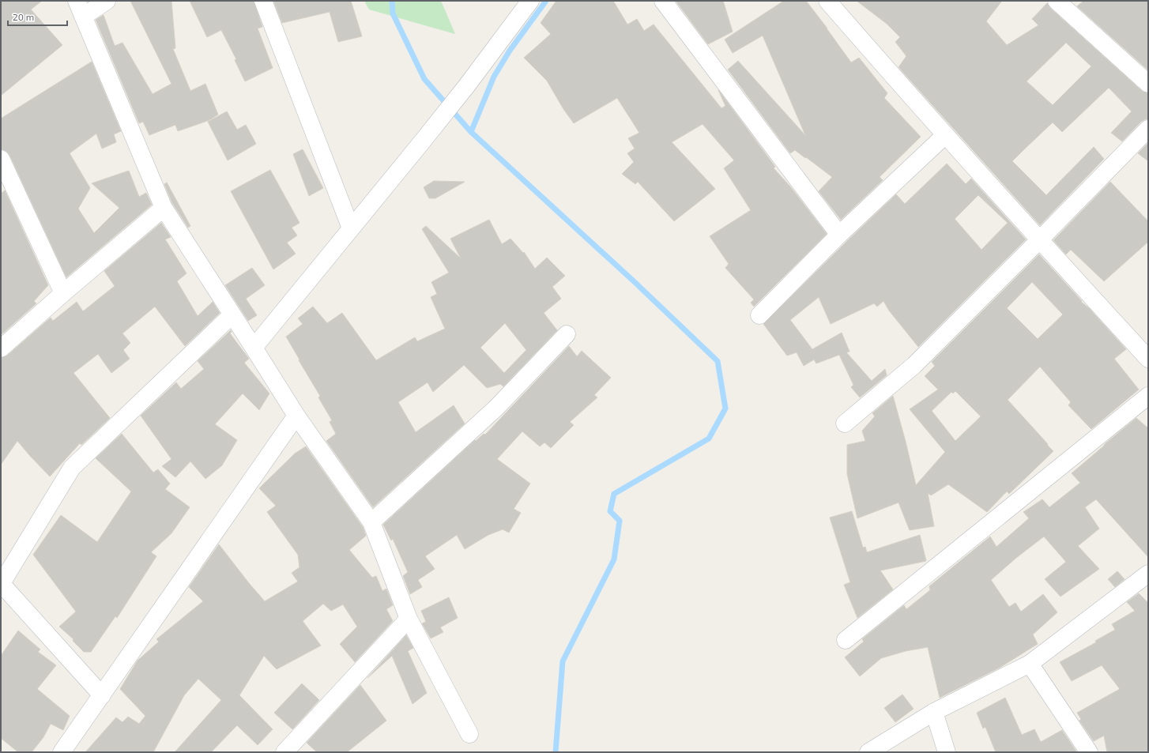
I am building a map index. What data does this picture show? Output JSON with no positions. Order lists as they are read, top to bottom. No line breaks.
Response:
{"scale_bar":"20 m"}
